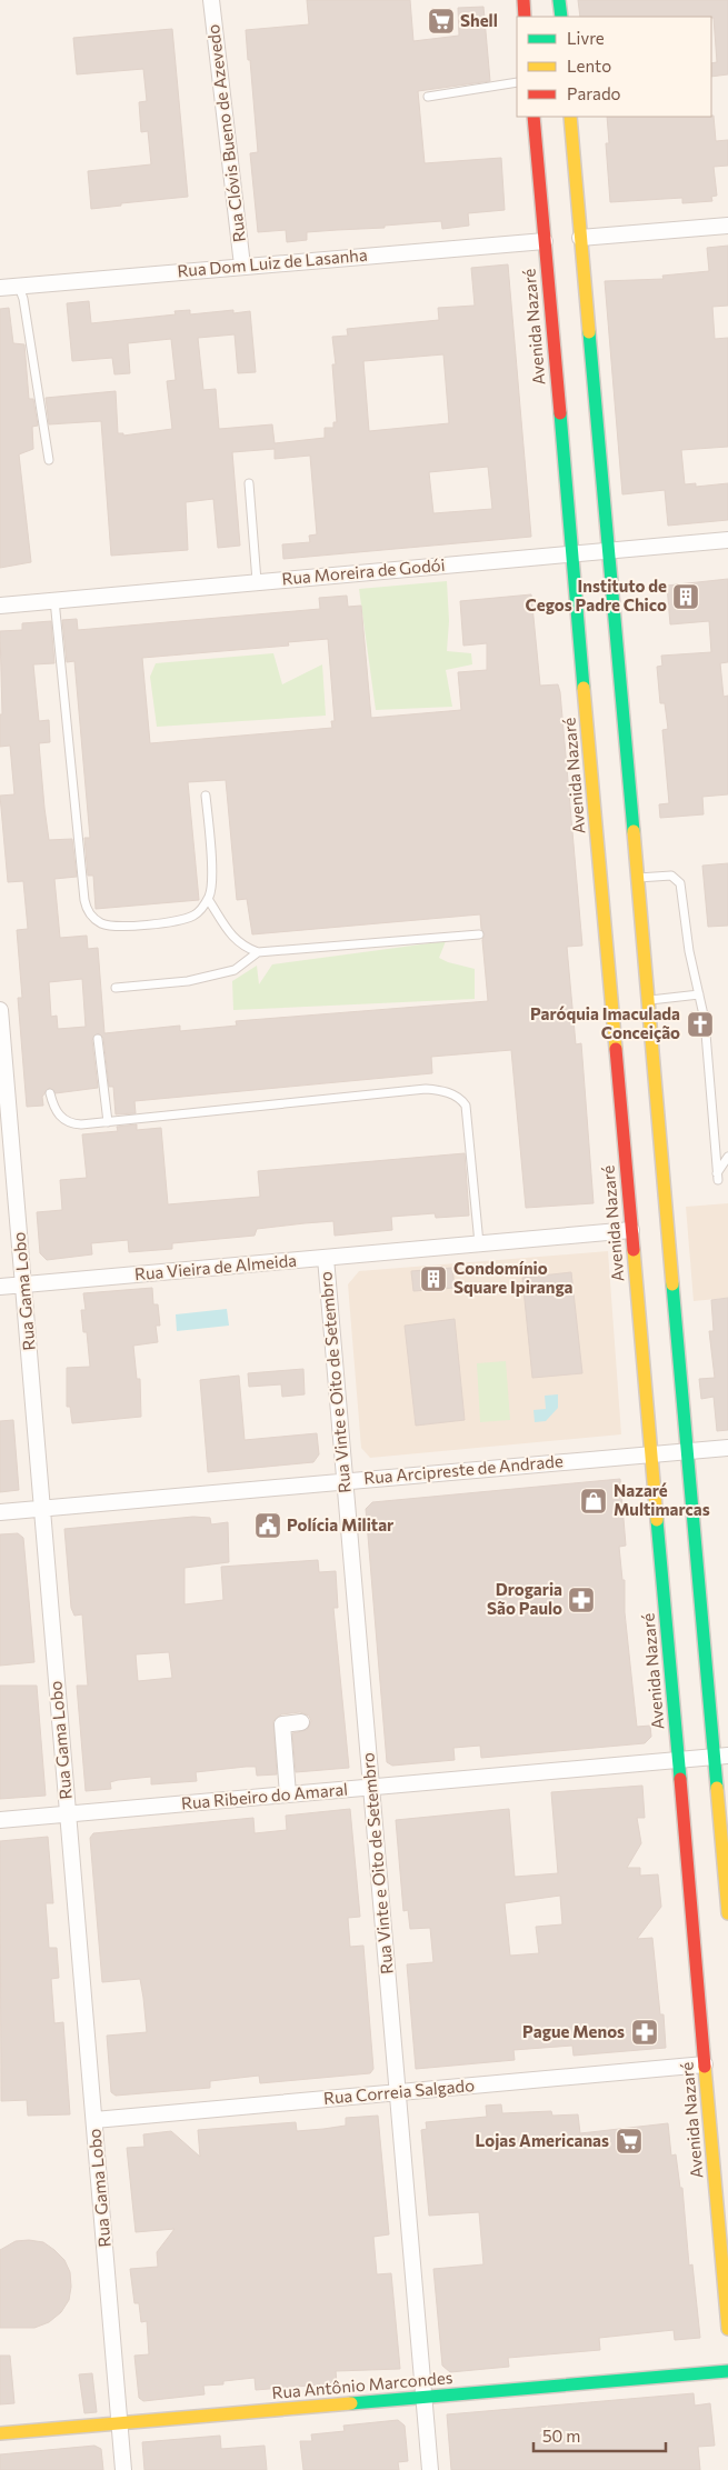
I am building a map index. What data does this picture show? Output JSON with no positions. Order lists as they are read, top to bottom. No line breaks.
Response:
{"streets":{"main road":["Avenida Nazaré","Rua Antônio Marcondes"],"street":["Rua Clóvis Bueno de Azevedo","Rua Dom Luiz de Lasanha","Rua Moreira de Godói","Rua Vieira de Almeida","Rua Gama Lobo","Rua Vinte e Oito de Setembro","Rua Arcipreste de Andrade","Rua Ribeiro do Amaral","Rua Correia Salgado"]},"crossings":[["Rua Clóvis Bueno de Azevedo","Rua Dom Luiz de Lasanha"],["Rua Dom Luiz de Lasanha","Avenida Nazaré"],["Avenida Nazaré","Rua Moreira de Godói"],["Avenida Nazaré","Rua Vieira de Almeida"],["Avenida Nazaré","Rua Arcipreste de Andrade"],["Avenida Nazaré","Rua Ribeiro do Amaral"],["Avenida Nazaré","Rua Correia Salgado"],["Rua Vieira de Almeida","Rua Gama Lobo"],["Rua Vieira de Almeida","Rua Vinte e Oito de Setembro"],["Rua Gama Lobo","Rua Arcipreste de Andrade"],["Rua Gama Lobo","Rua Ribeiro do Amaral"],["Rua Gama Lobo","Rua Correia Salgado"],["Rua Gama Lobo","Rua Antônio Marcondes"],["Rua Vinte e Oito de Setembro","Rua Arcipreste de Andrade"],["Rua Vinte e Oito de Setembro","Rua Ribeiro do Amaral"],["Rua Vinte e Oito de Setembro","Rua Correia Salgado"],["Rua Vinte e Oito de Setembro","Rua Antônio Marcondes"]],"places":{"supermarket":["Shell","Lojas Americanas"],"building":["Instituto de Cegos Padre Chico","Condomínio Square Ipiranga"],"church":["Paróquia Imaculada Conceição"],"shop":["Nazaré Multimarcas"],"public building":["Polícia Militar"],"pharmacy":["Drogaria São Paulo","Pague Menos"]},"legend":["Livre","Lento","Parado"],"scale_bar":"50 m"}
